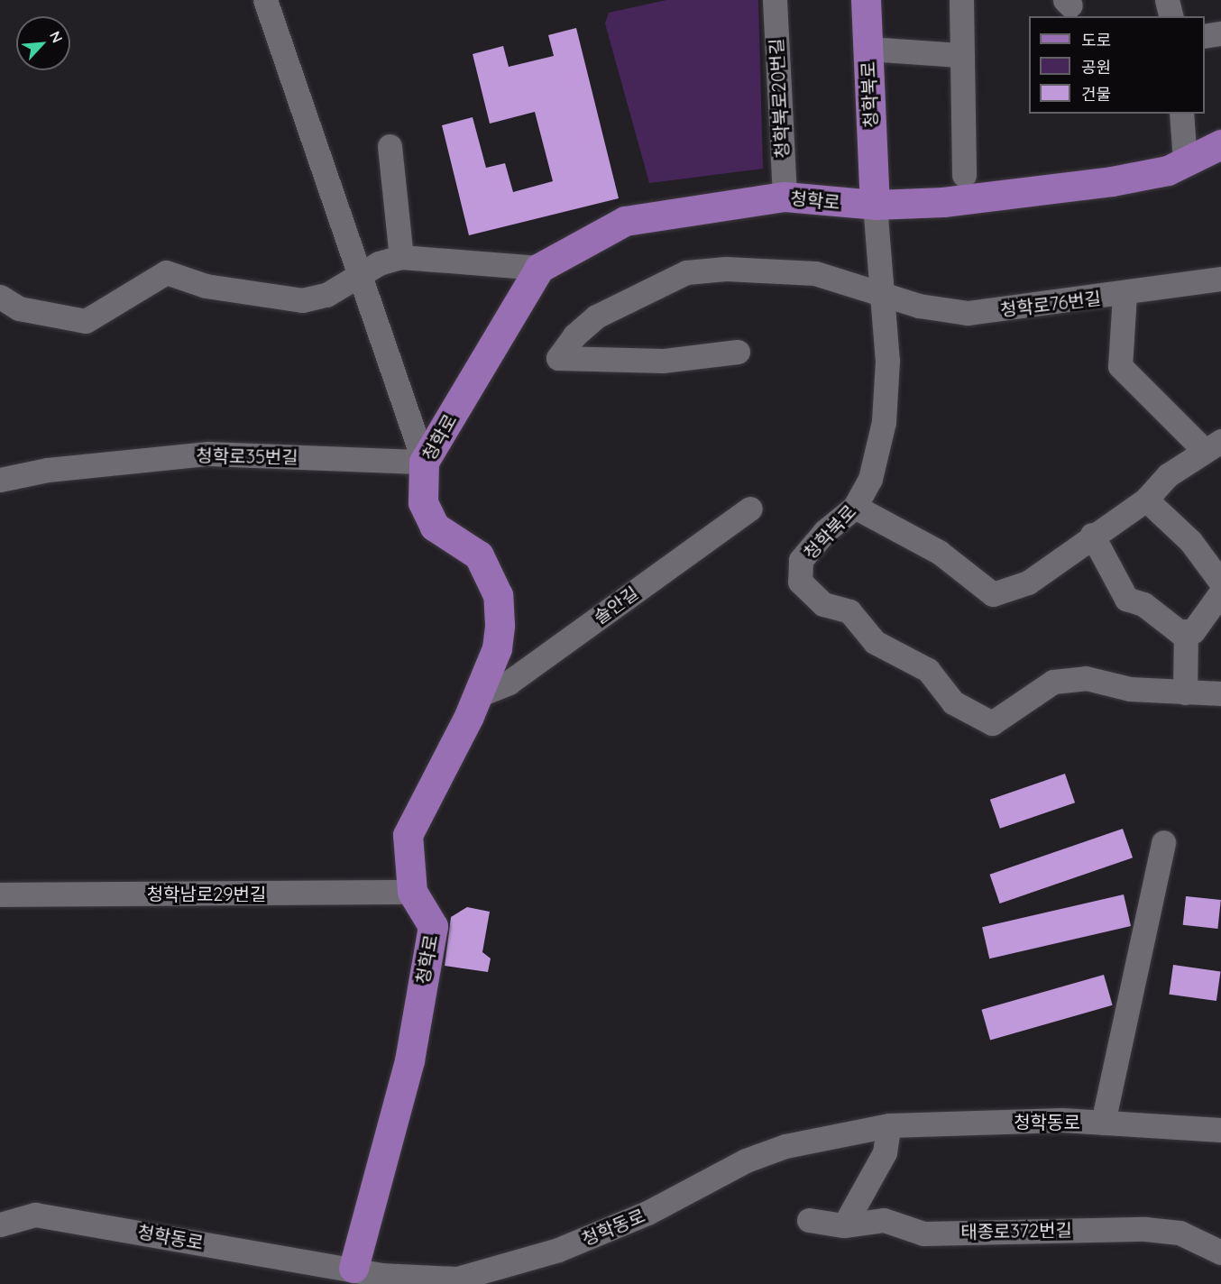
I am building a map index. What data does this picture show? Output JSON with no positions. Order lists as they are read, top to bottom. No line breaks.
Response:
{"streets":{"main road":["청학북로","청학로"],"street":["청학북로20번길","청학로76번길","청학로35번길","솔안길","청학남로29번길","청학동로","태종로372번길"]},"crossings":[["청학북로","청학로"],["청학북로","청학로76번길"],["청학북로20번길","청학로"],["청학로","청학로35번길"],["청학로","솔안길"],["청학로","청학남로29번길"],["청학로","청학동로"]],"legend":["도로","공원","건물"],"north":"top right"}
